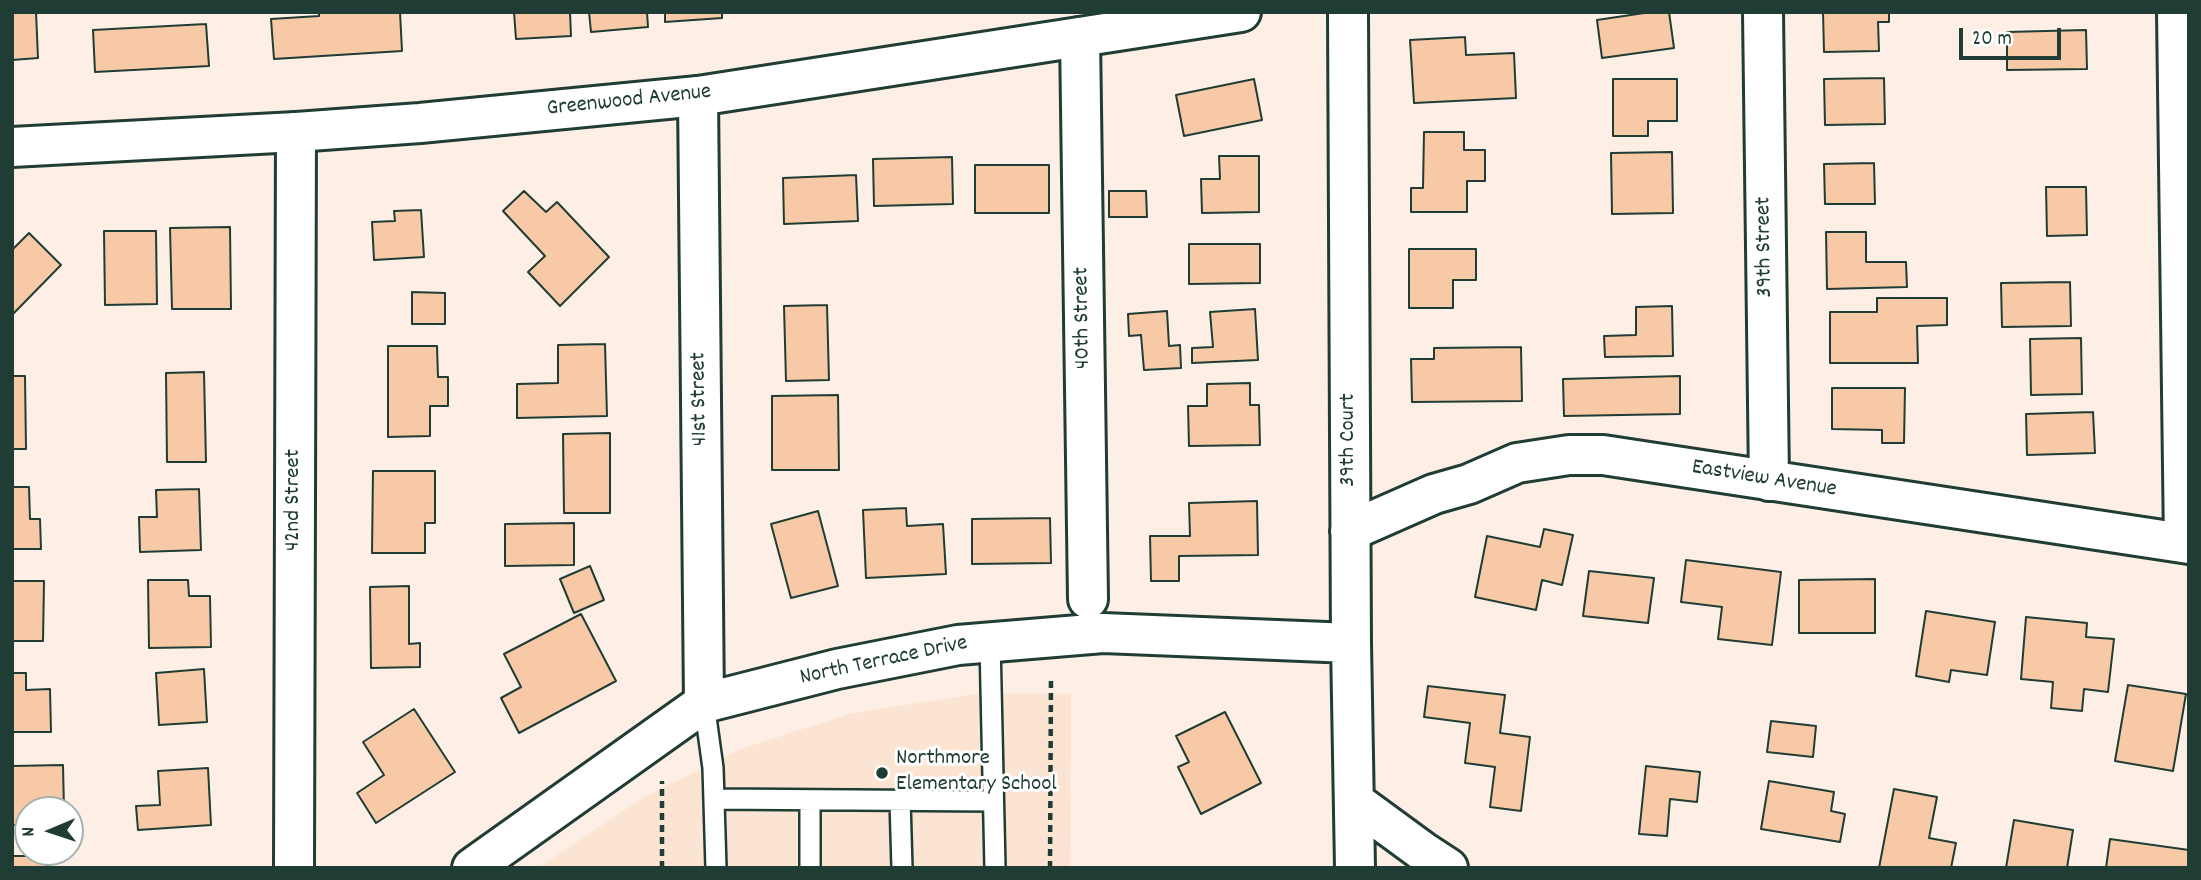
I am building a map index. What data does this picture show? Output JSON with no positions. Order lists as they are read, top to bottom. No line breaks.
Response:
{"streets":{"street":["Greenwood Avenue","39th Street","40th Street","41st Street","39th Court","Eastview Avenue","42nd Street","North Terrace Drive"]},"crossings":[["Greenwood Avenue","40th Street"],["Greenwood Avenue","41st Street"],["Greenwood Avenue","42nd Street"],["39th Street","Eastview Avenue"],["41st Street","North Terrace Drive"],["39th Court","Eastview Avenue"],["39th Court","North Terrace Drive"]],"places":["Northmore Elementary School"],"scale_bar":"20 m","north":"left"}
